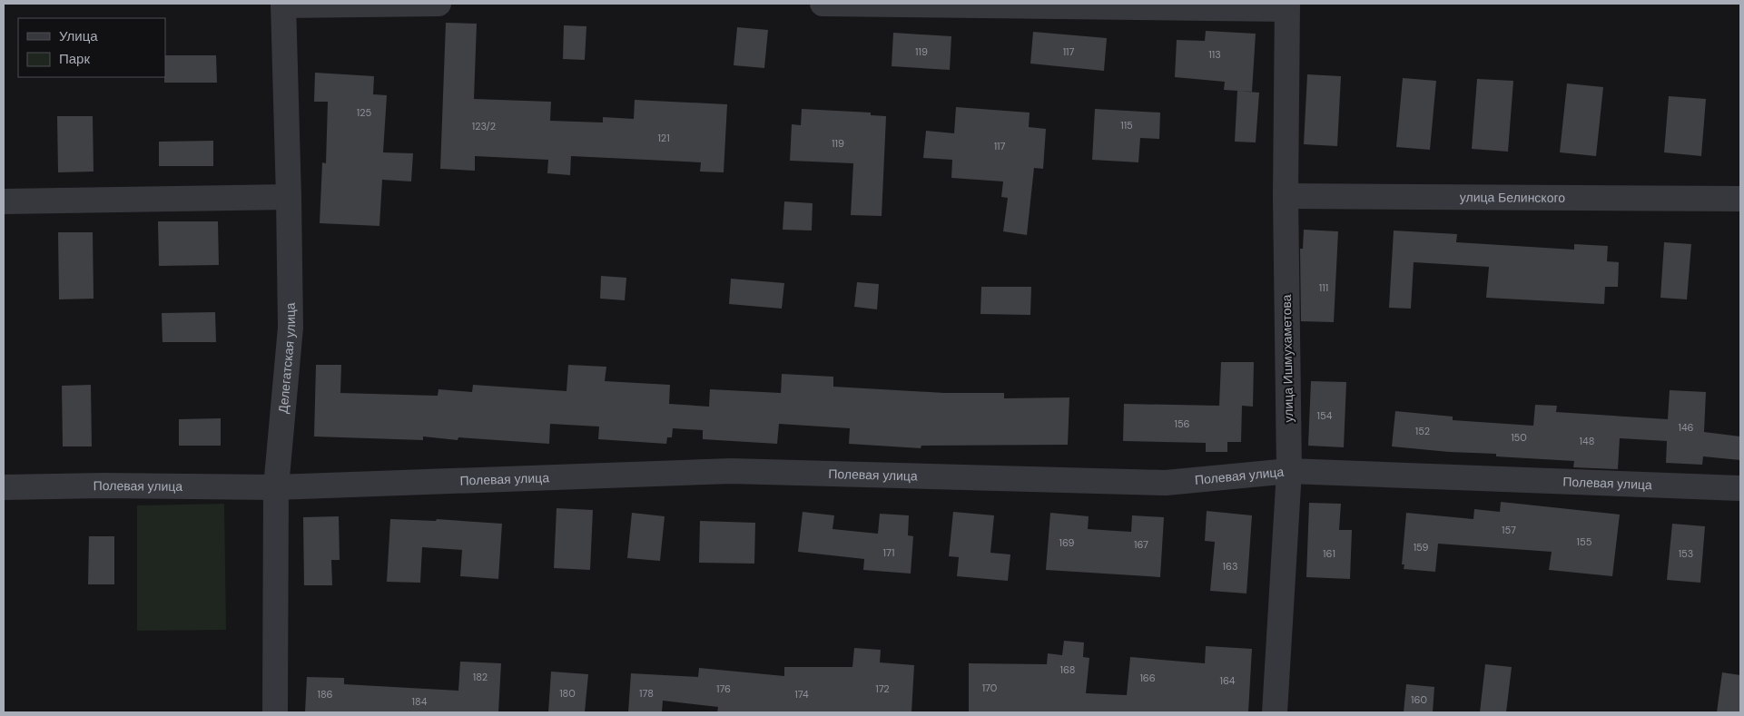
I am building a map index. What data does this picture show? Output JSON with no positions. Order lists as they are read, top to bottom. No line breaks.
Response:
{"streets":{"street":["улица Белинского","Делегатская улица","улица Ишмухаметова","Полевая улица"]},"crossings":[["улица Белинского","улица Ишмухаметова"],["Делегатская улица","Полевая улица"],["улица Ишмухаметова","Полевая улица"]],"house_numbers":["119","117","113","125","115","123/2","121","119","117","111","154","156","146","152","150","148","157","155","169","167","159","171","161","153","163","168","182","166","164","170","176","172","180","178","186","174","160","184"],"legend":["Улица","Парк"]}
